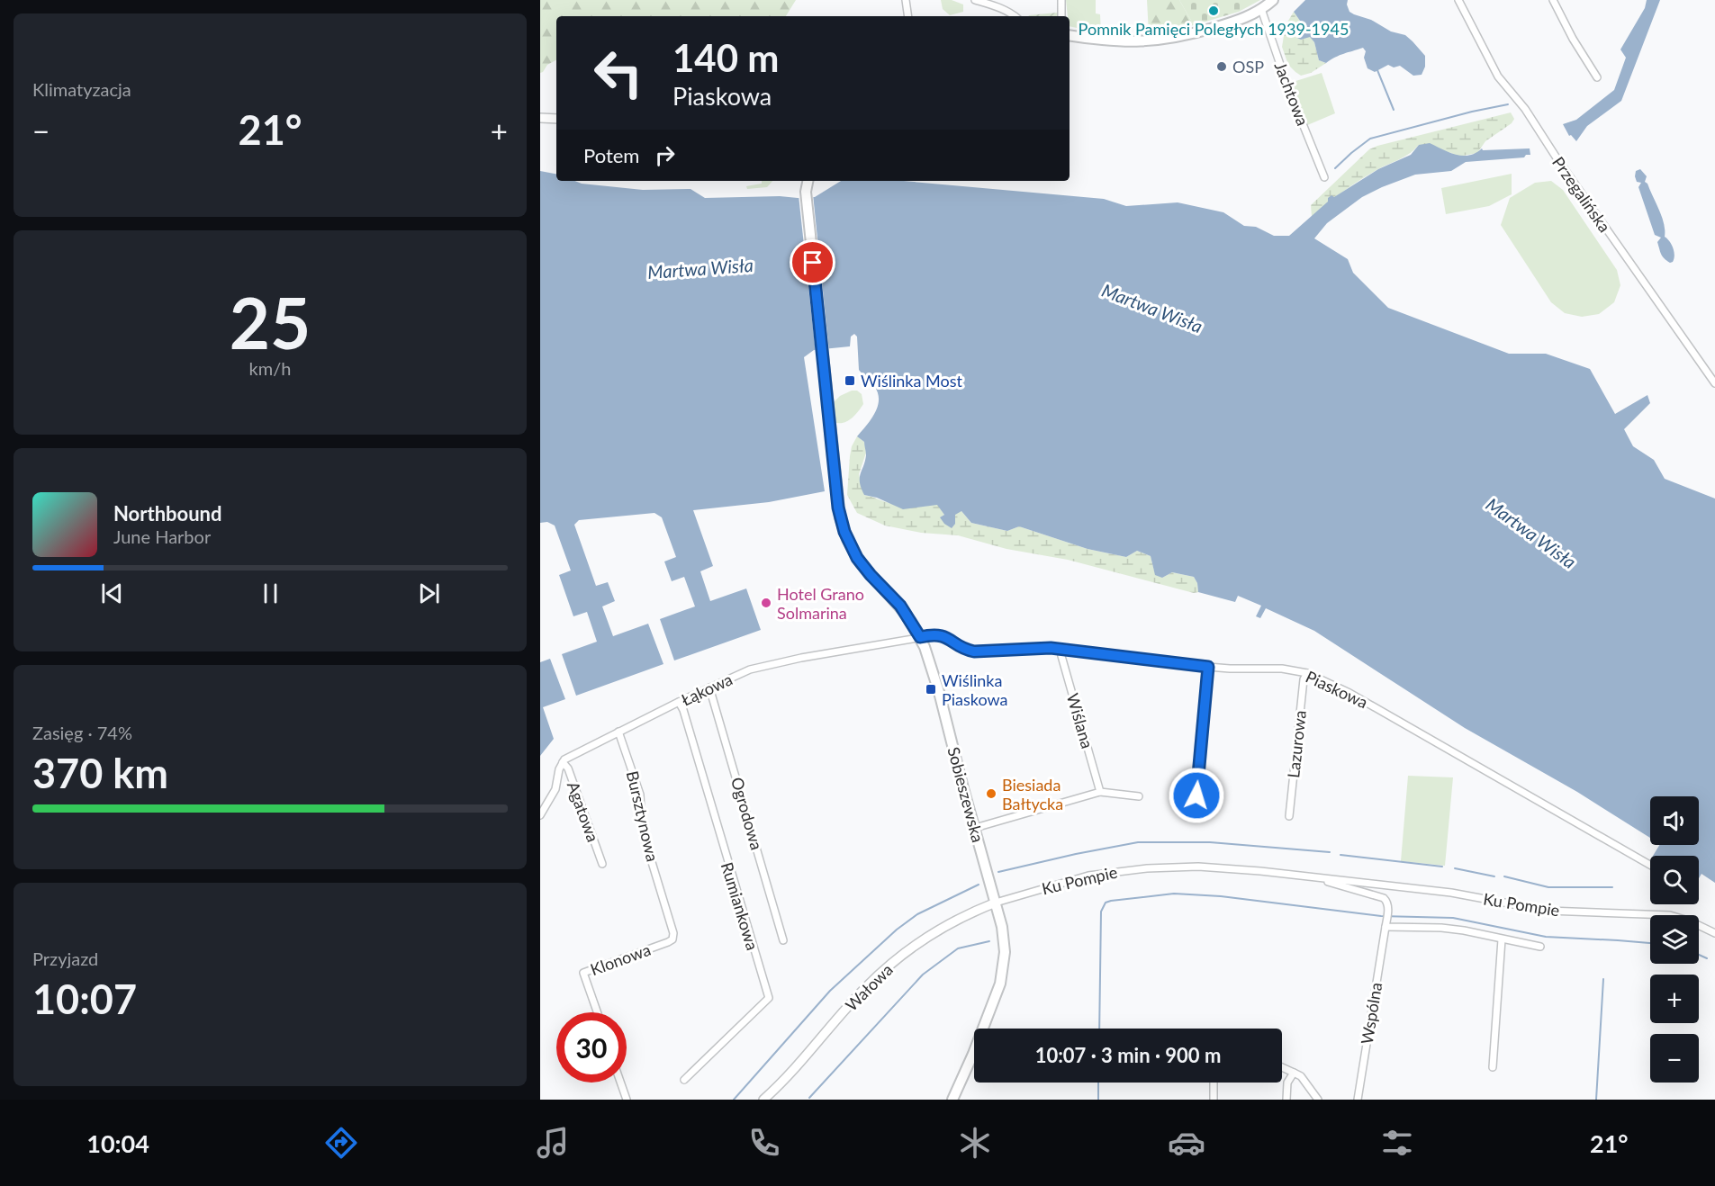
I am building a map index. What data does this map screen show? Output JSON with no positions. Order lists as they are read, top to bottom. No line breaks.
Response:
{"streets":{"main road":["Sobieszewska"],"street":["Jachtowa","Przegalińska","Łąkowa","Piaskowa","Wiślana","Lazurowa","Agatowa","Ogrodowa","Bursztynowa","Ku Pompie","Rumiankowa","Klonowa","Wałowa","Wspólna"]},"crossings":[["Łąkowa","Piaskowa"],["Łąkowa","Sobieszewska"],["Łąkowa","Agatowa"],["Łąkowa","Ogrodowa"],["Łąkowa","Bursztynowa"],["Łąkowa","Rumiankowa"],["Piaskowa","Wiślana"],["Piaskowa","Lazurowa"],["Piaskowa","Sobieszewska"],["Sobieszewska","Ku Pompie"],["Sobieszewska","Wałowa"],["Bursztynowa","Klonowa"],["Ku Pompie","Wałowa"],["Ku Pompie","Wspólna"]],"water":["Martwa Wisła"],"places":{"other":["Pomnik Pamięci Poległych 1939-1945","OSP","Hotel Grano Solmarina","Biesiada Bałtycka"],"transit":["Wiślinka Most","Wiślinka Piaskowa"]},"page":{"tile":["Klimatyzacja",["25","km/h"],["Zasięg · 74%","370 km"],["Przyjazd","10:07"]],"turn":["140 m","Piaskowa"],"heat":["−","21°","+"],"then":"Potem","song":["Northbound","June Harbor"],"map_buttons":["+","−"],"limit":"30","trip":"10:07 · 3 min · 900 m","tabs":["10:04","21°"]}}
